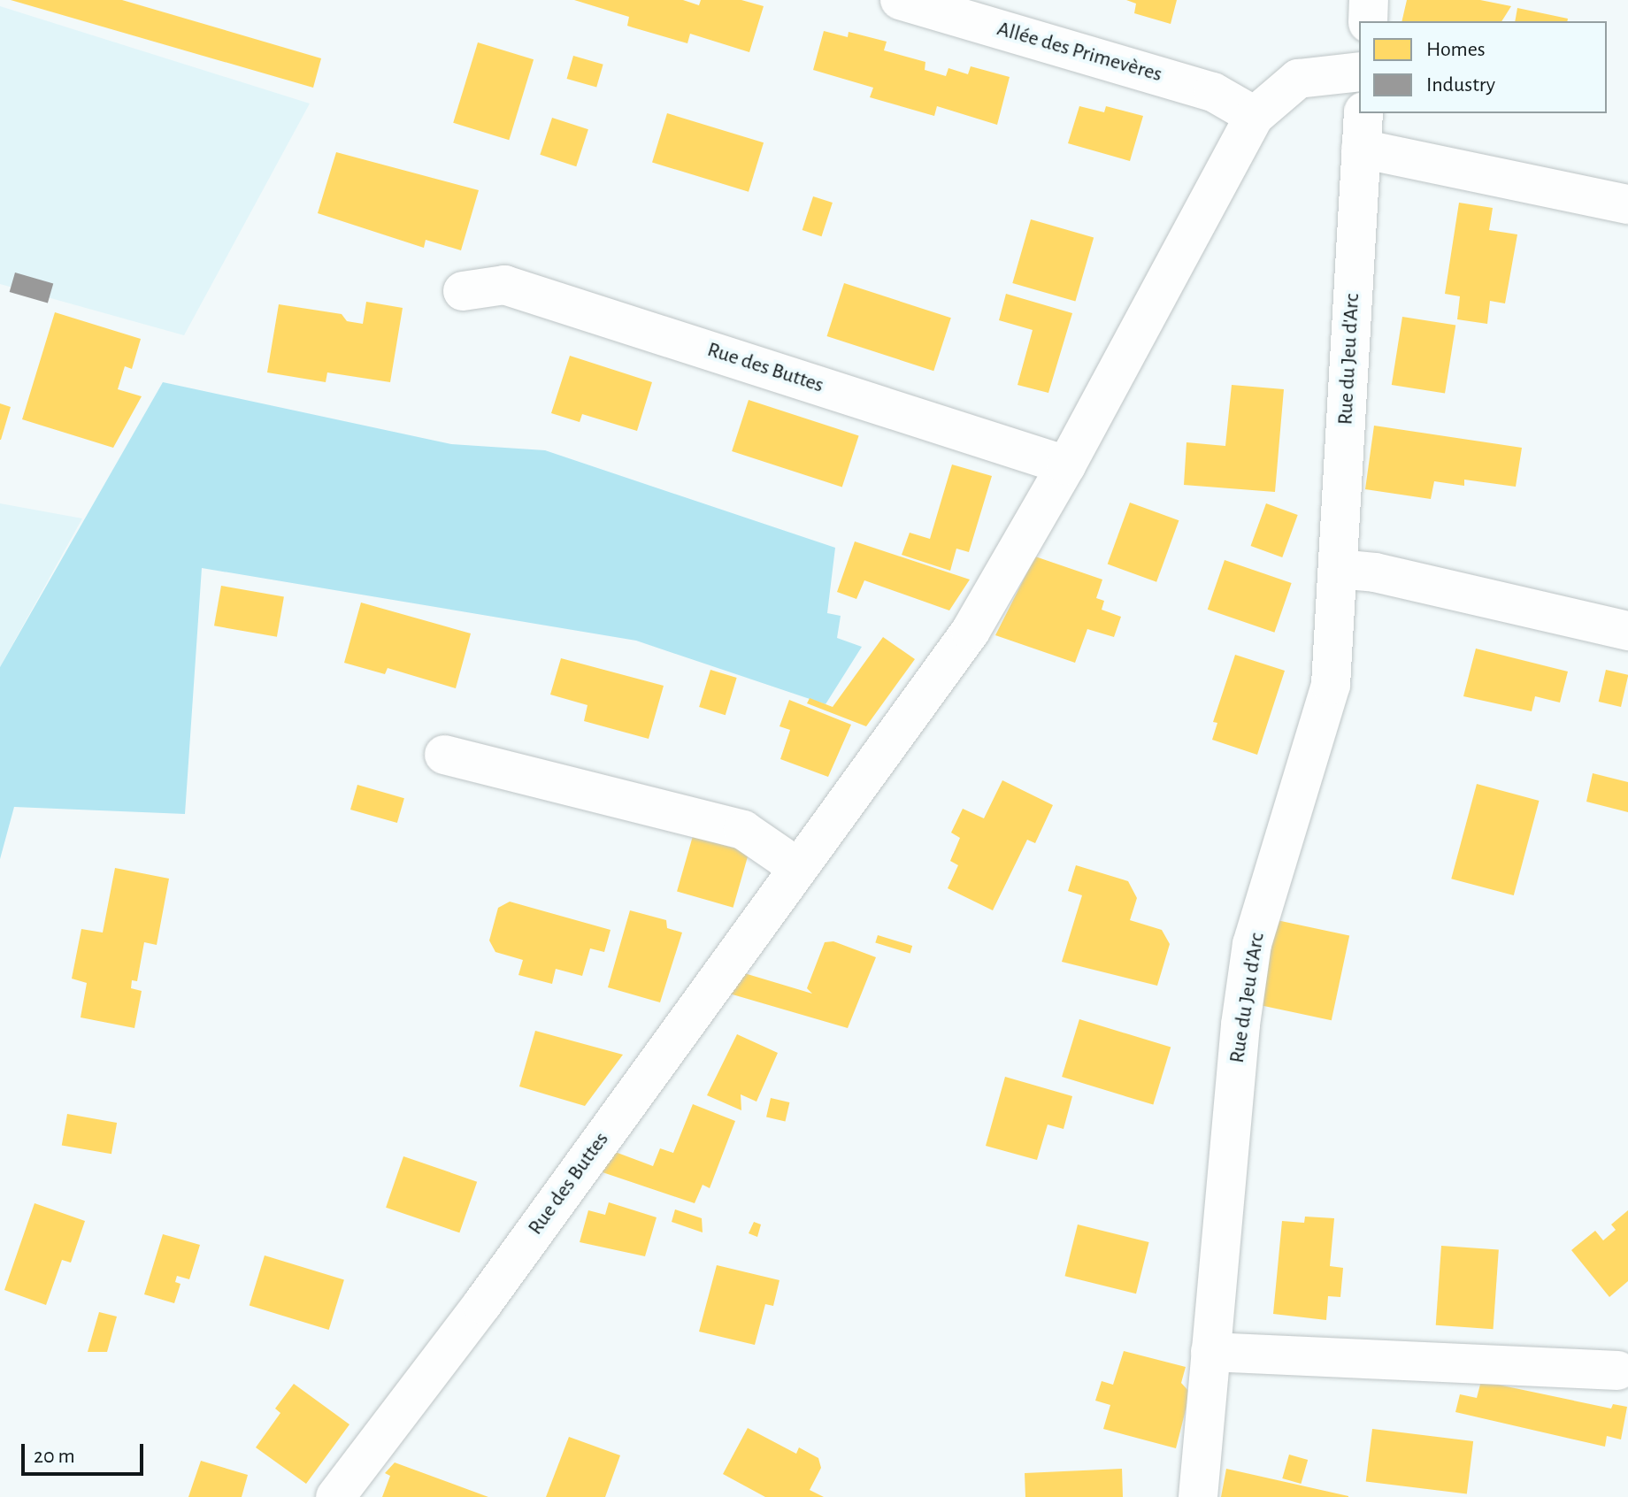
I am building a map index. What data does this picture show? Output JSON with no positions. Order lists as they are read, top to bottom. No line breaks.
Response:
{"streets":{"street":["Allée des Primevères","Rue du Jeu d'Arc","Rue des Buttes"]},"crossings":[["Allée des Primevères","Rue des Buttes"]],"legend":["Homes","Industry"],"scale_bar":"20 m"}
